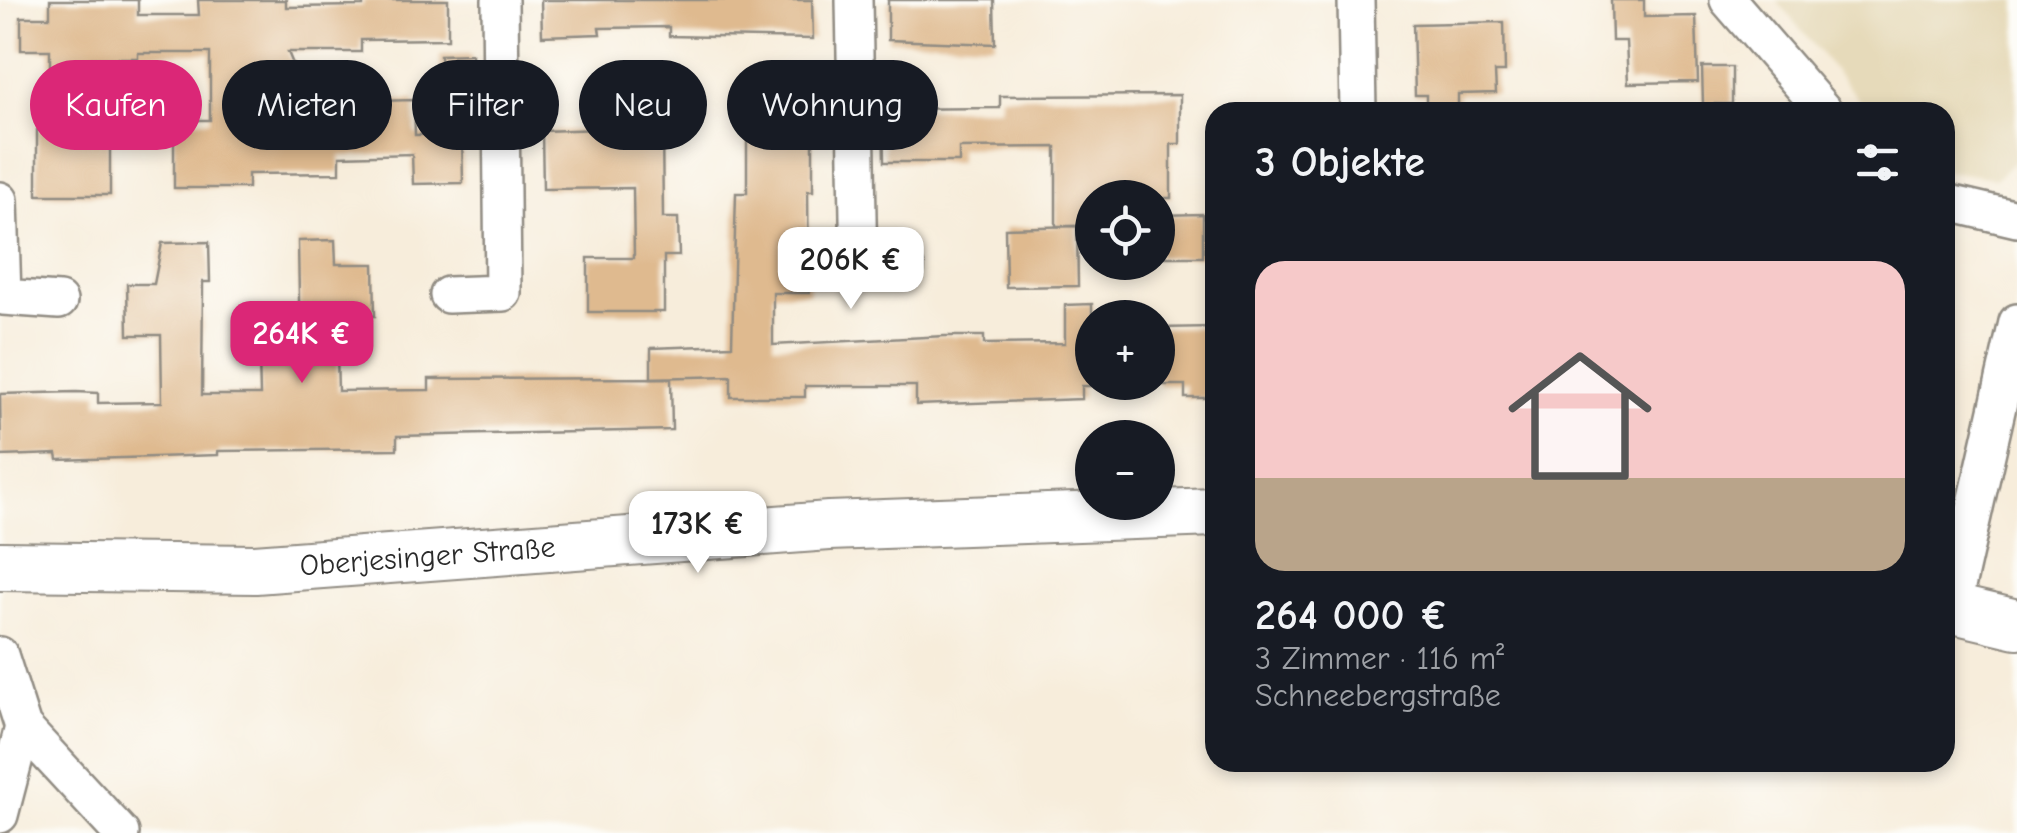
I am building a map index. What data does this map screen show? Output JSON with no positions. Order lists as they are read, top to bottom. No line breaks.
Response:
{"streets":{"main road":["Oberjesinger Straße"]},"page":{"chip":["Kaufen","Mieten","Filter","Neu","Wohnung"],"heading":"3 Objekte","map_buttons":["+","−"],"list":[{"name":"264 000 €","note":"3 Zimmer · 116 m² · Schneebergstraße"}],"price":["206K €","264K €","173K €"]}}
